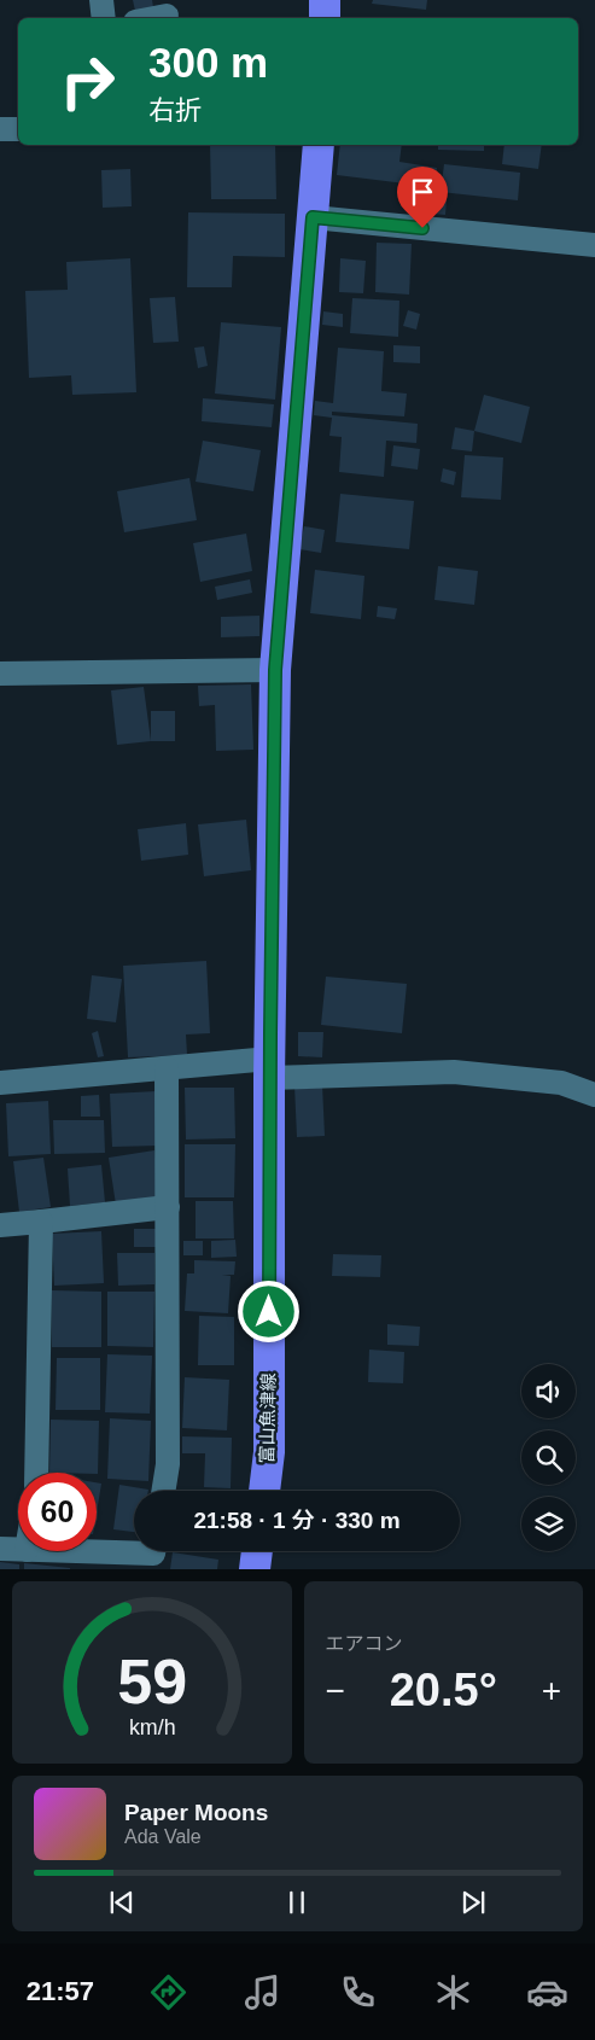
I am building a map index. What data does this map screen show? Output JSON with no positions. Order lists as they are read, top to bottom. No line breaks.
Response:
{"streets":{"main road":["富山魚津線"]},"page":{"turn":["300 m","右折"],"limit":"60","trip":"21:58 · 1 分 · 330 m","tile":"エアコン","heat":["−","20.5°","+"],"song":["Paper Moons","Ada Vale"],"tabs":"21:57","gauge":["59","km/h"]}}
